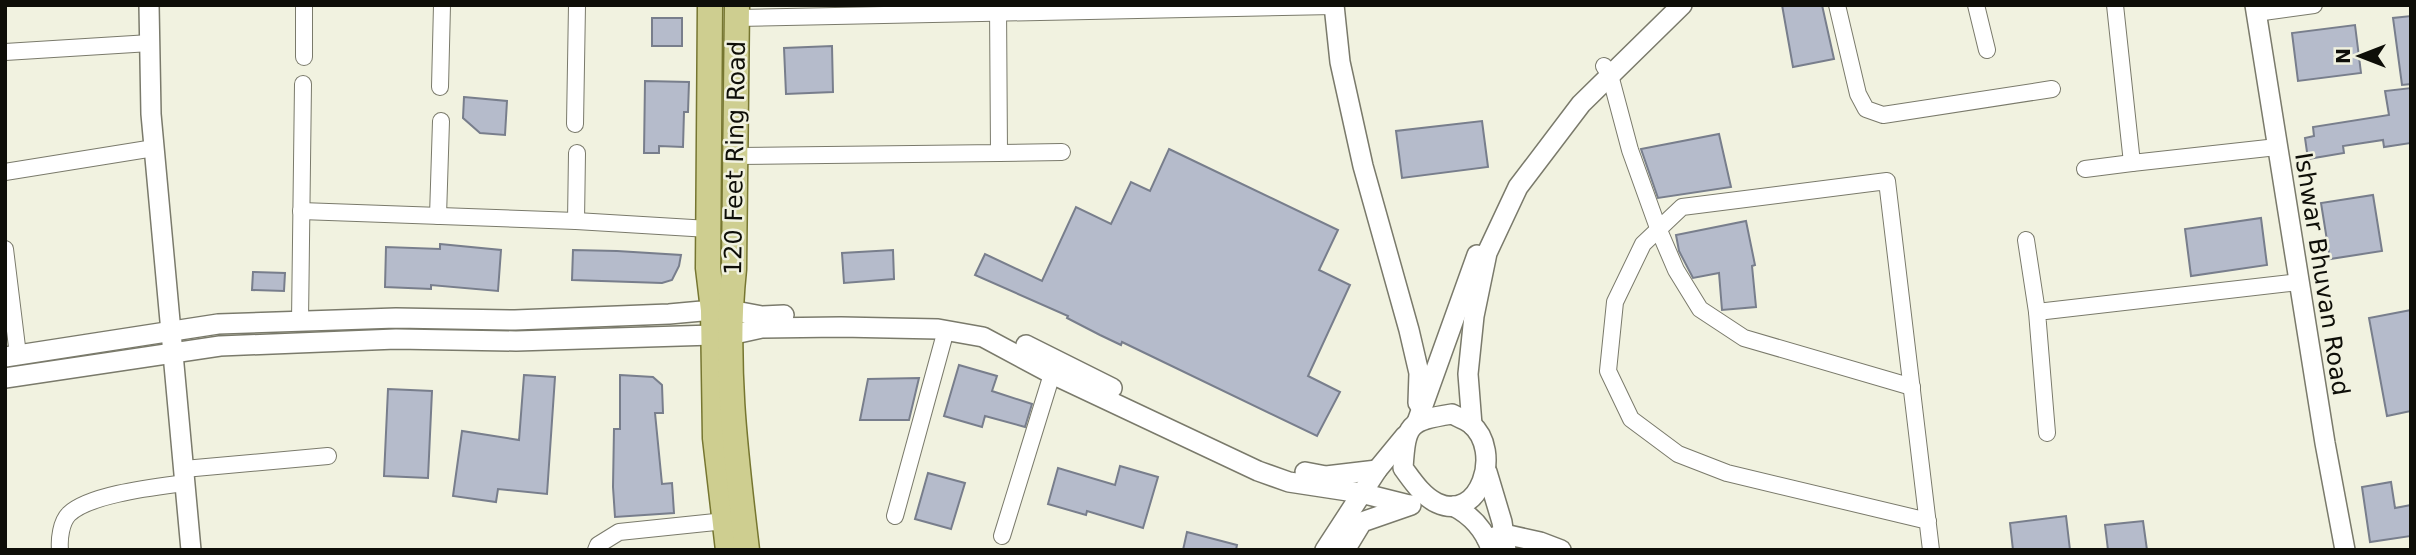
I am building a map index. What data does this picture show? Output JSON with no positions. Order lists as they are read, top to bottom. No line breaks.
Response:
{"streets":{"main road":["120 Feet Ring Road"],"street":["Ishwar Bhuvan Road"]},"north":"left"}
